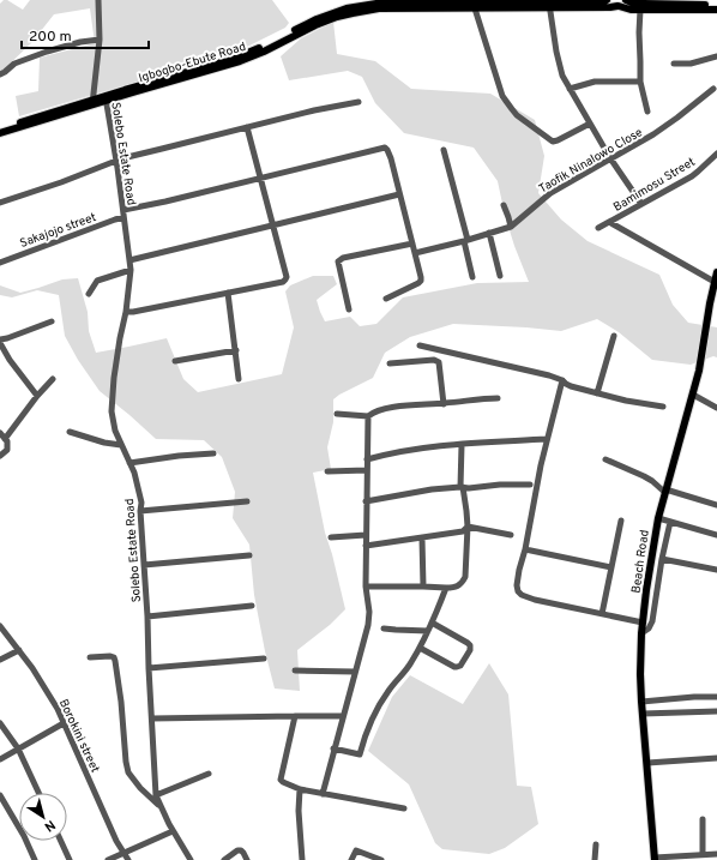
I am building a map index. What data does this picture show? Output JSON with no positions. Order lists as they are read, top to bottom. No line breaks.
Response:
{"streets":{"main road":["Igbogbo-Ebute Road","Beach Road"],"street":["Solebo Estate Road","Taofik Ninalowo Close","Bamimosu Street","Sakajojo street","Borokini street"]},"crossings":[["Igbogbo-Ebute Road","Solebo Estate Road"],["Solebo Estate Road","Sakajojo street"]],"scale_bar":"200 m","north":"bottom right"}
